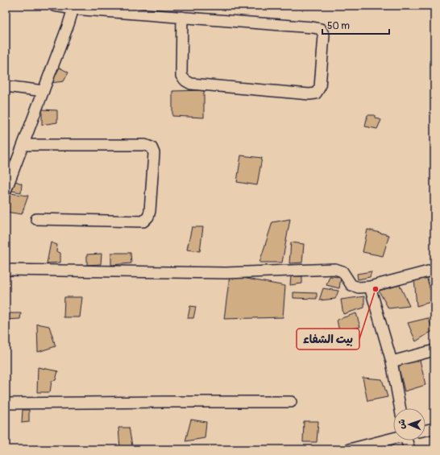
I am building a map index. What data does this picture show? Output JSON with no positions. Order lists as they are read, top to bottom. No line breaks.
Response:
{"places":["بيت الشفاء"],"scale_bar":"50 m","north":"left"}
